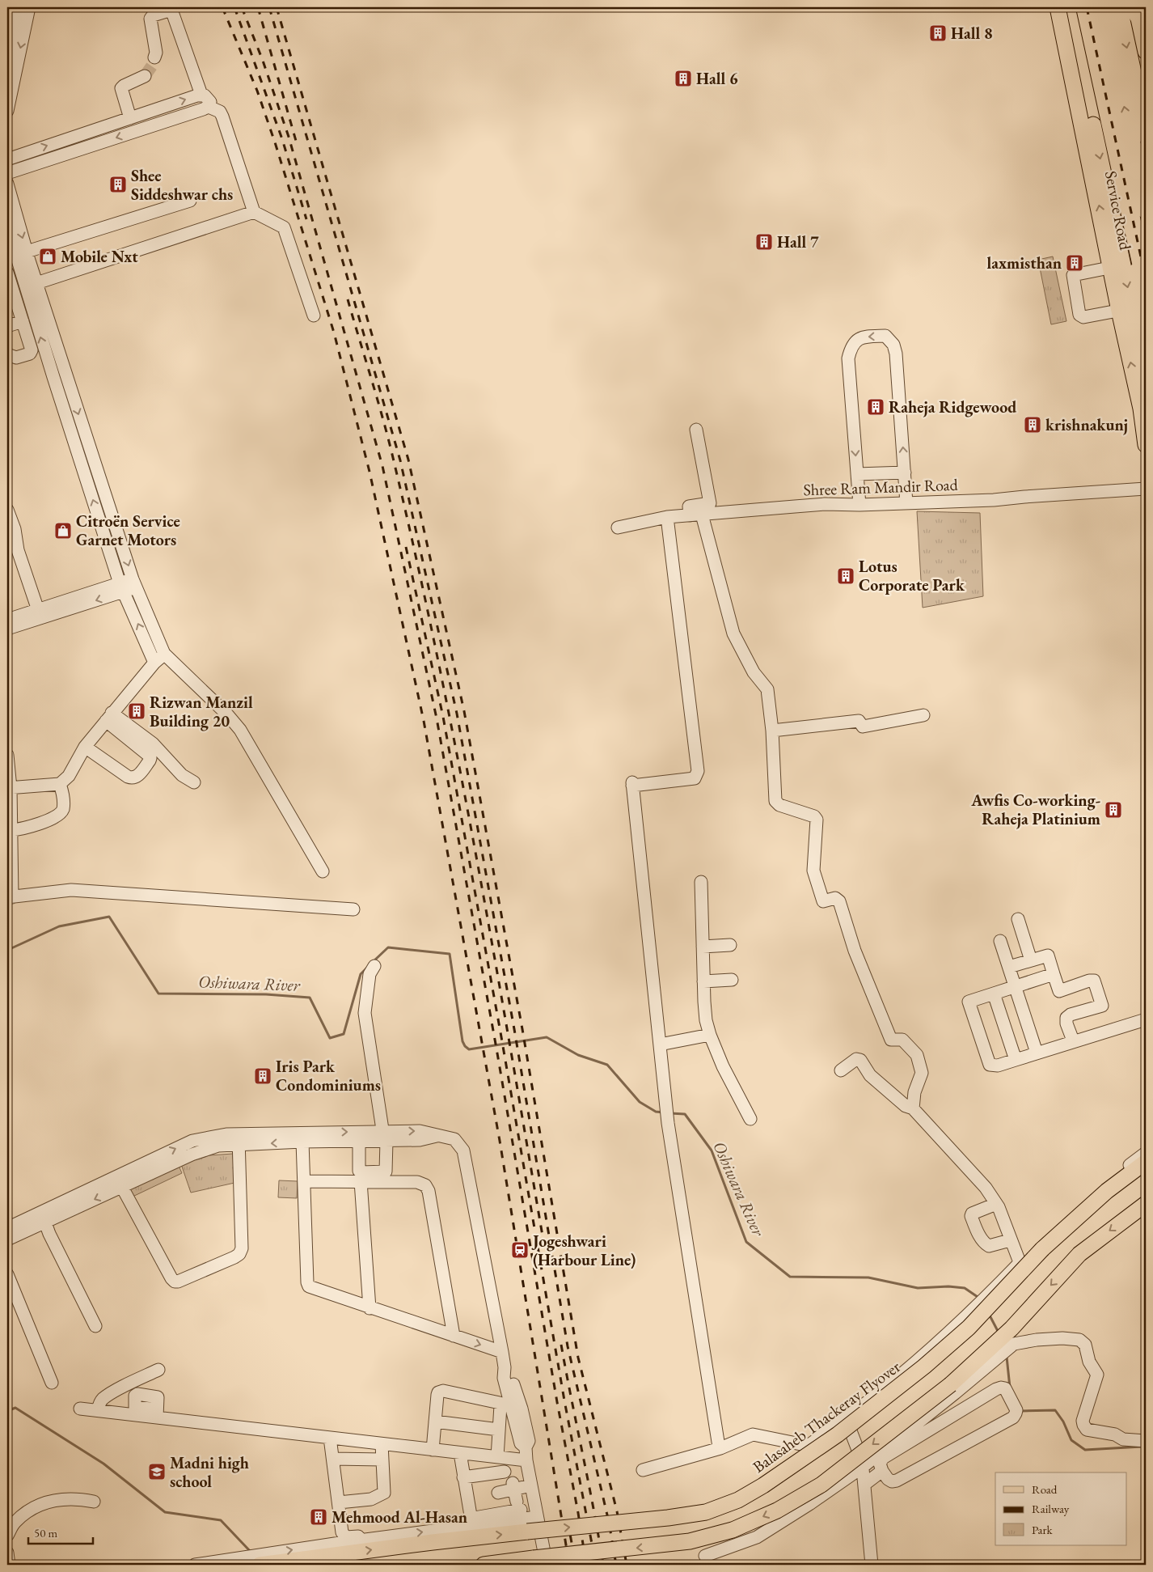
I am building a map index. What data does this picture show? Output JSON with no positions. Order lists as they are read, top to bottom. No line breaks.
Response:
{"streets":{"main road":["Service Road","Balasaheb Thackeray Flyover"],"street":["Shree Ram Mandir Road"]},"water":["Oshiwara River"],"places":{"building":["Hall 8","Hall 6","Shee Siddeshwar chs","Hall 7","laxmisthan","Raheja Ridgewood","krishnakunj","Lotus Corporate Park","Rizwan Manzil Building 20","Awfis Co-working- Raheja Platinium","Iris Park Condominiums","Mehmood Al-Hasan"],"shop":["Mobile Nxt","Citroën Service Garnet Motors"],"station":["Jogeshwari (Harbour Line)"],"school or university":["Madni high school"]},"legend":["Road","Railway","Park"],"scale_bar":"50 m"}
